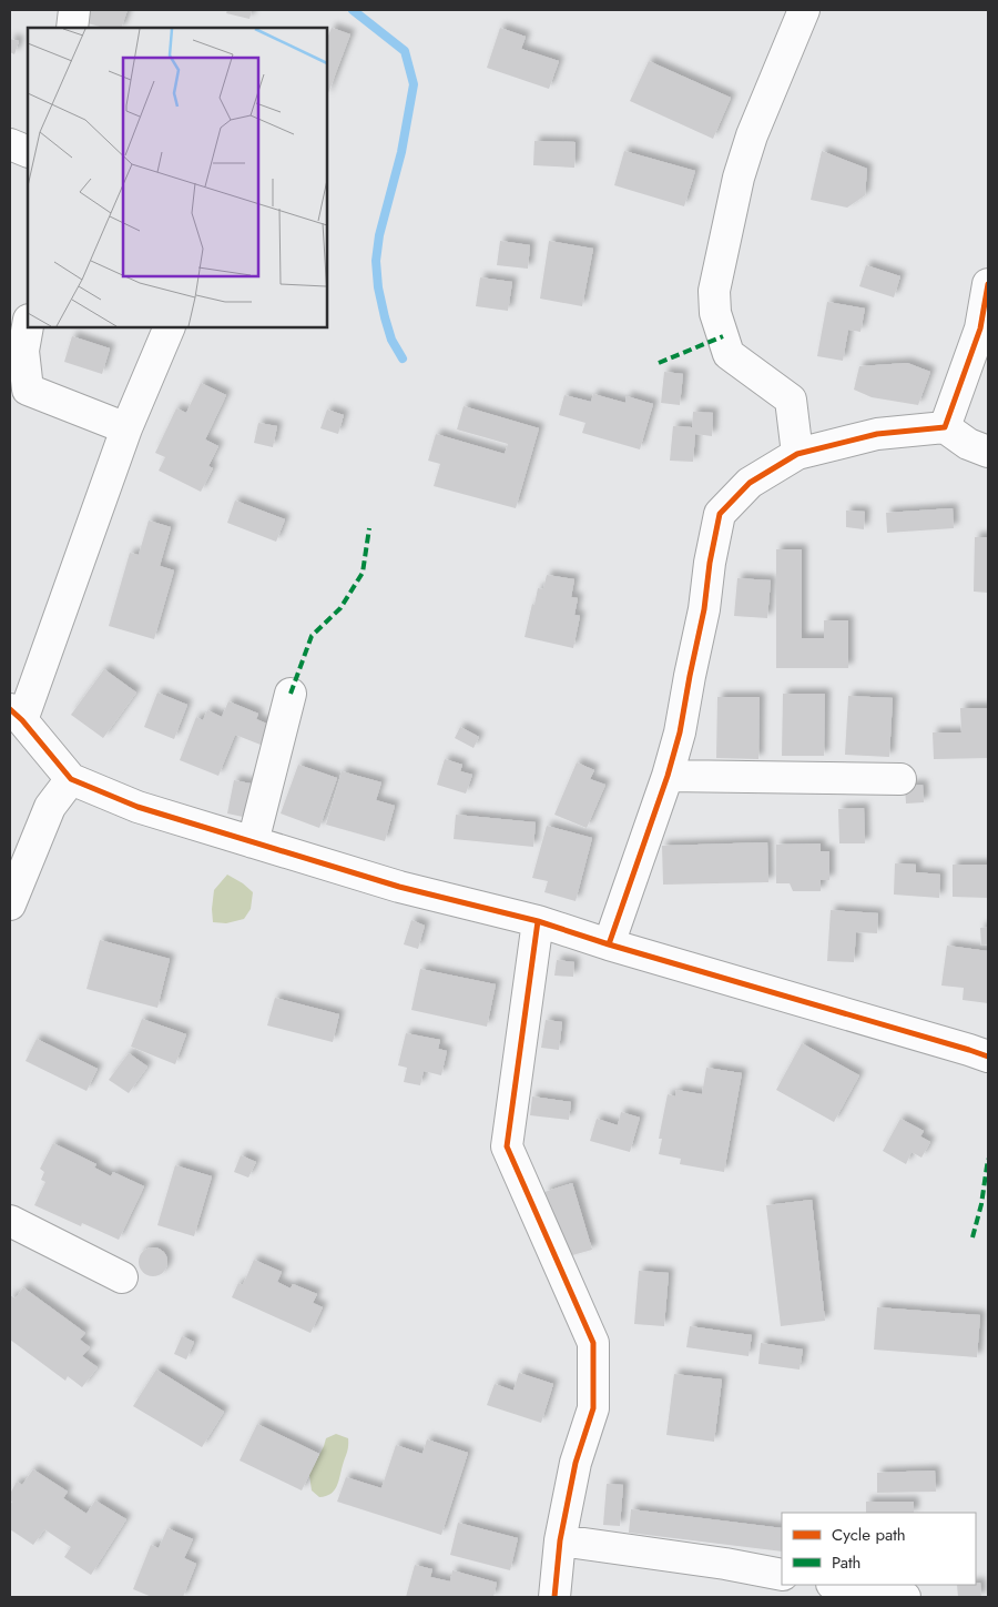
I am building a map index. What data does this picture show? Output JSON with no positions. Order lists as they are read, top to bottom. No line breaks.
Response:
{"legend":["Cycle path","Path"]}
